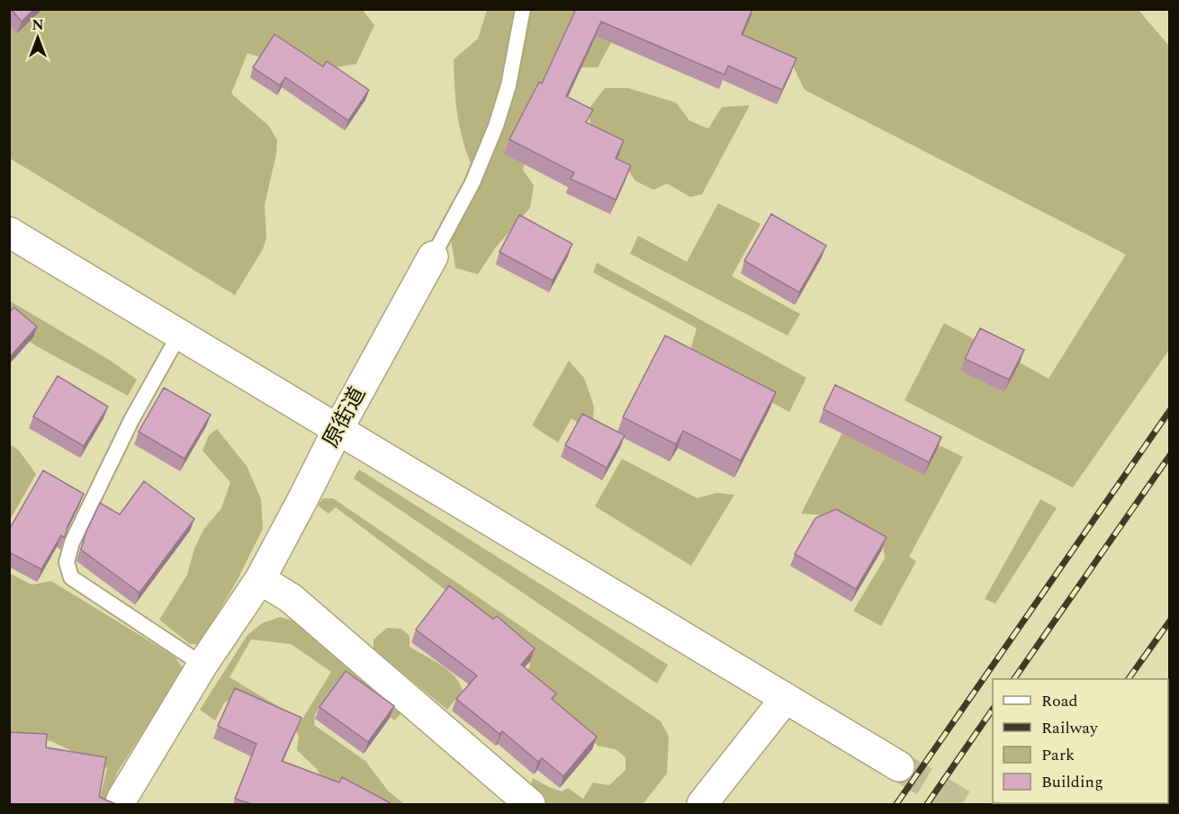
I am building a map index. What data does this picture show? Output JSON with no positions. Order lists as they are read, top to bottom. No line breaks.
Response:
{"streets":{"street":["原街道"]},"legend":["Road","Railway","Park","Building"],"north":"top"}
